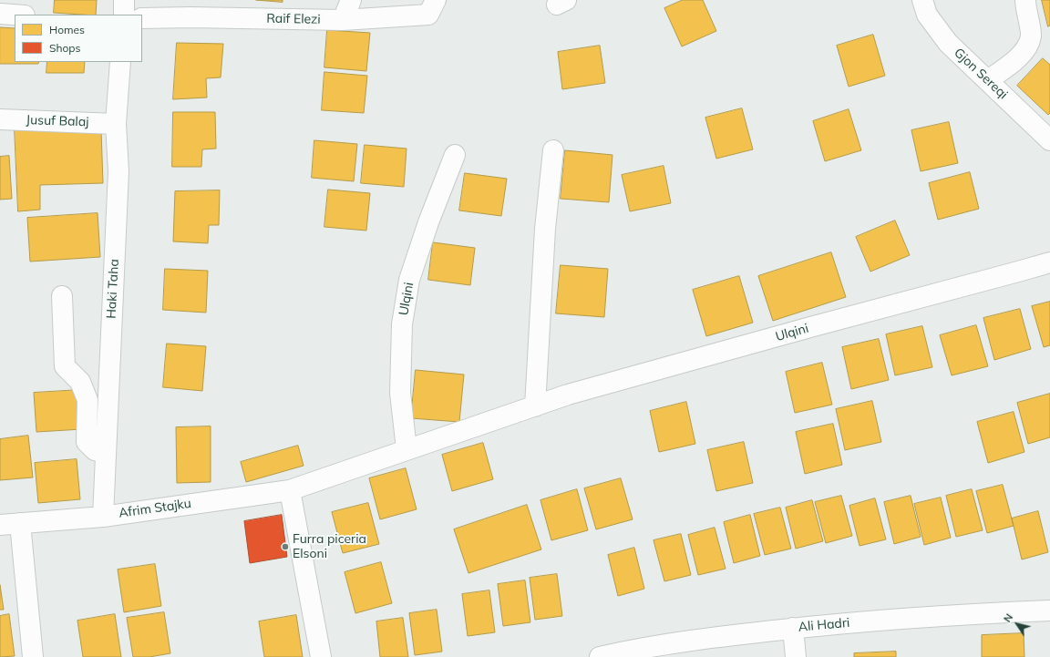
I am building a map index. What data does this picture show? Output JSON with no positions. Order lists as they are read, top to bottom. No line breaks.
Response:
{"streets":{"street":["Raif Elezi","Gjon Sereqi","Jusuf Balaj","Haki Taha","Ulqini","Afrim Stajku","Ali Hadri"]},"crossings":[["Jusuf Balaj","Haki Taha"],["Haki Taha","Afrim Stajku"],["Ulqini","Afrim Stajku"]],"places":["Furra piceria Elsoni"],"legend":["Homes","Shops"],"north":"top left"}
